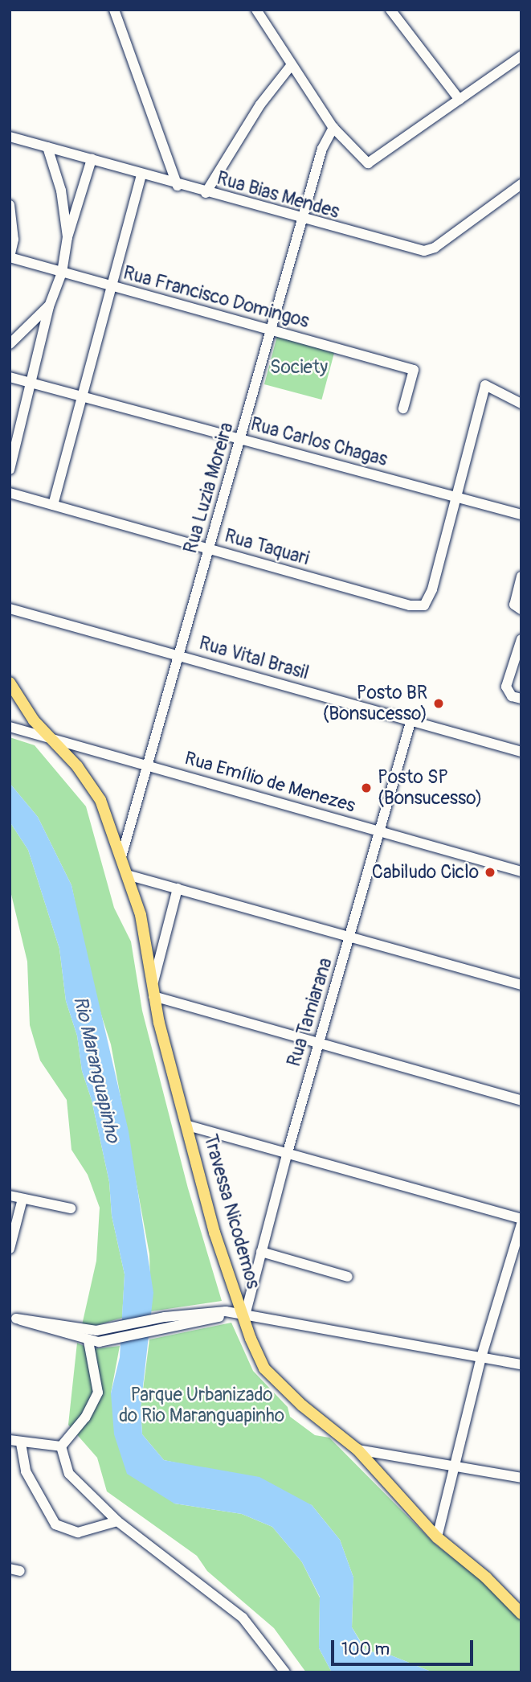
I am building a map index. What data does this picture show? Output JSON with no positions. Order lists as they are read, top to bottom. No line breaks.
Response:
{"streets":{"main road":["Travessa Nicodemos"],"street":["Rua Bias Mendes","Rua Francisco Domingos","Rua Carlos Chagas","Rua Luzia Moreira","Rua Taquari","Rua Vital Brasil","Rua Emílio de Menezes","Rua Tamiarana"]},"crossings":[["Rua Bias Mendes","Rua Luzia Moreira"],["Rua Francisco Domingos","Rua Luzia Moreira"],["Rua Carlos Chagas","Rua Luzia Moreira"],["Rua Carlos Chagas","Rua Taquari"],["Rua Luzia Moreira","Rua Taquari"],["Rua Luzia Moreira","Rua Vital Brasil"],["Rua Luzia Moreira","Rua Emílio de Menezes"],["Rua Luzia Moreira","Travessa Nicodemos"],["Rua Vital Brasil","Rua Tamiarana"],["Rua Emílio de Menezes","Rua Tamiarana"],["Rua Emílio de Menezes","Travessa Nicodemos"],["Rua Tamiarana","Travessa Nicodemos"]],"water":["Rio Maranguapinho"],"parks":["Society","Parque Urbanizado do Rio Maranguapinho"],"places":["Posto BR (Bonsucesso)","Posto SP (Bonsucesso)","Cabiludo Ciclo"],"scale_bar":"100 m"}
